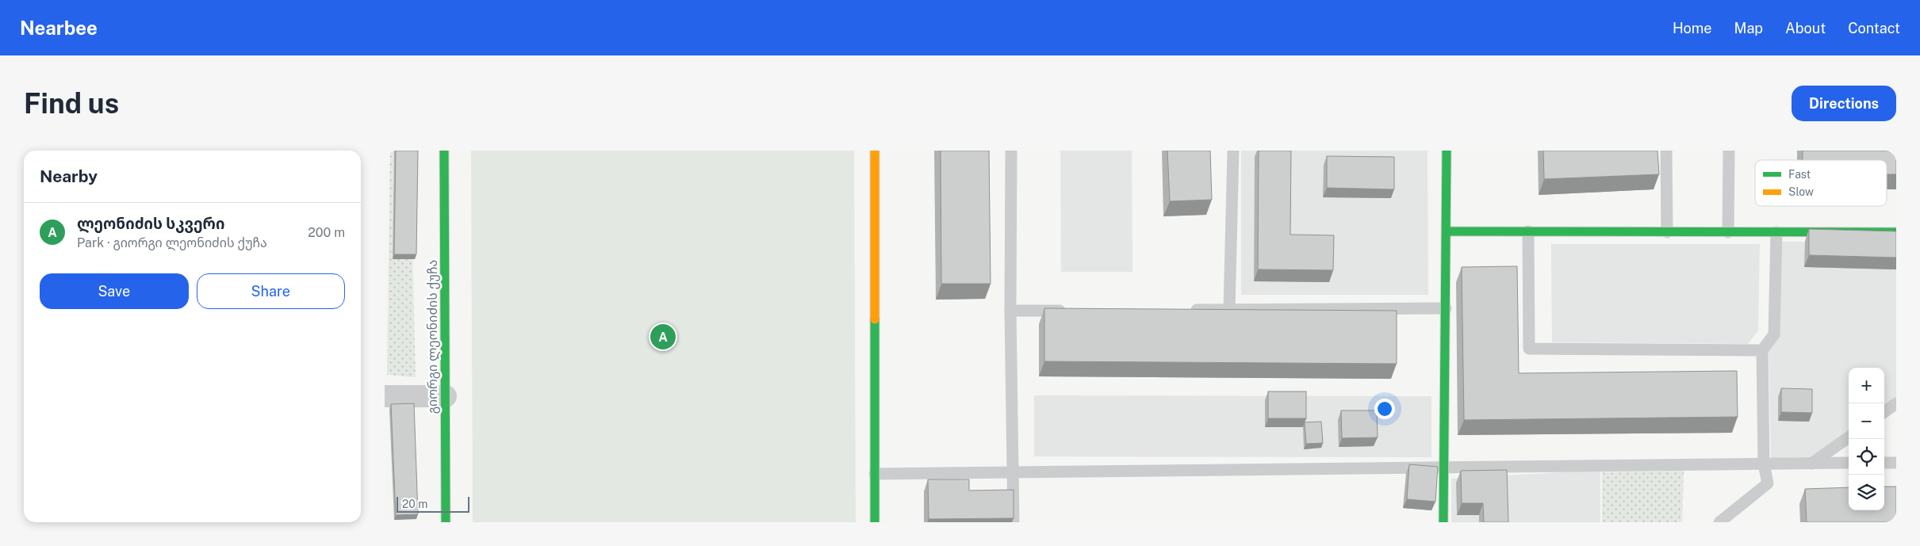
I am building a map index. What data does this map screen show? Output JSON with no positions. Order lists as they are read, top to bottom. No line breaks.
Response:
{"streets":{"street":["გიორგი ლეონიძის ქუჩა"]},"legend":["Fast","Slow"],"scale_bar":"20 m","page":{"header":"Nearbee","nav":["Home","Map","About","Contact"],"buttons":["Directions",["Save","Share"]],"title":"Find us","heading":"Nearby","list":[{"mark":"A","name":"ლეონიძის სკვერი","note":"Park · გიორგი ლეონიძის ქუჩა","value":"200 m"}],"pins":"A","map_buttons":["+","−"],"scale":"20 m"}}
